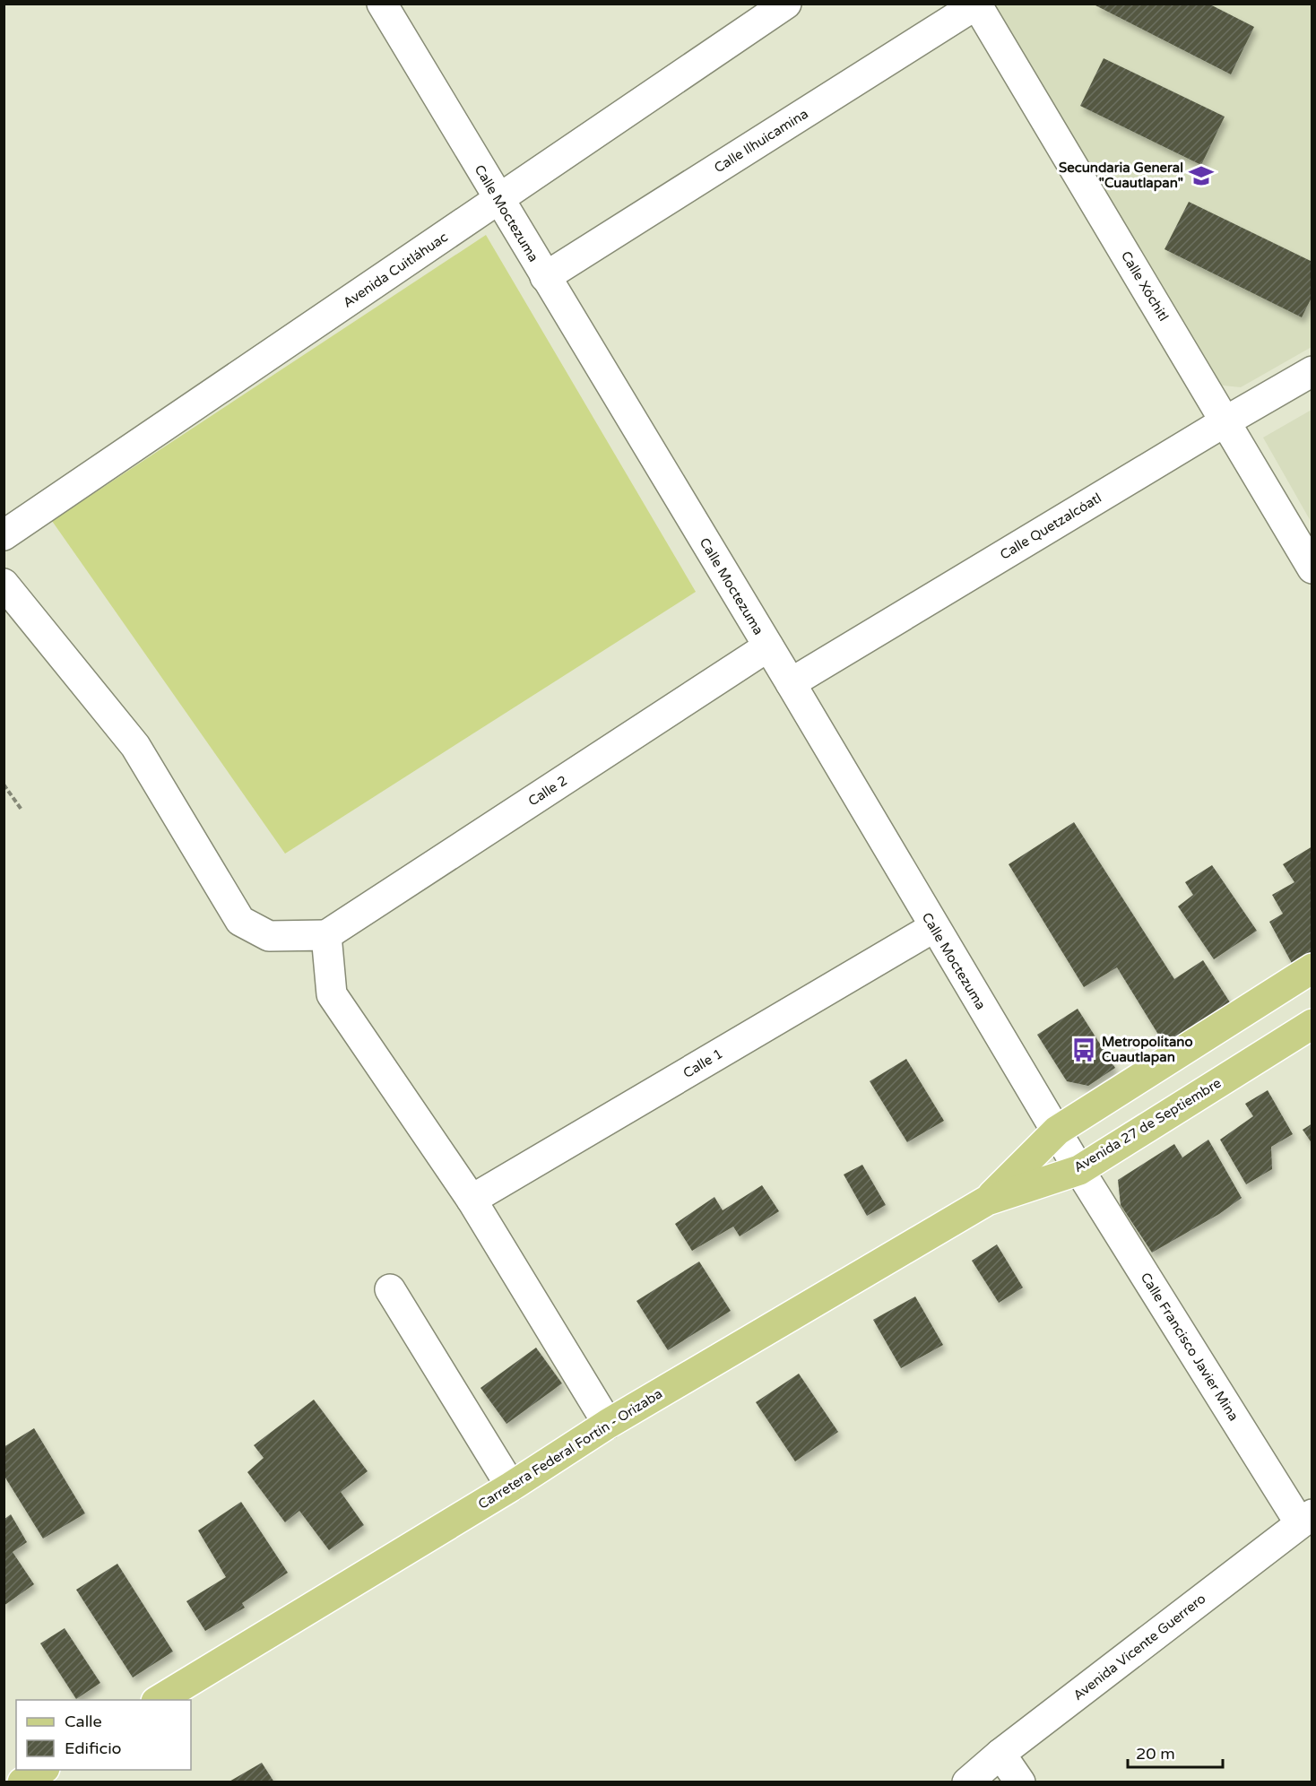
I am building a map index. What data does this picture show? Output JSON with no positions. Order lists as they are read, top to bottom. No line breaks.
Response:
{"streets":{"main road":["Avenida 27 de Septiembre","Carretera Federal Fortín - Orizaba"],"street":["Calle Ilhuicamina","Calle Moctezuma","Avenida Cuitláhuac","Calle Xóchitl","Calle Quetzalcóatl","Calle 2","Calle 1","Calle Francisco Javier Mina","Avenida Vicente Guerrero"]},"crossings":[["Calle Ilhuicamina","Calle Moctezuma"],["Calle Ilhuicamina","Calle Xóchitl"],["Calle Moctezuma","Avenida Cuitláhuac"],["Calle Moctezuma","Calle Quetzalcóatl"],["Calle Moctezuma","Calle 2"],["Calle Moctezuma","Calle 1"],["Calle Moctezuma","Avenida 27 de Septiembre"],["Calle Moctezuma","Calle Francisco Javier Mina"],["Calle Xóchitl","Calle Quetzalcóatl"],["Avenida 27 de Septiembre","Calle Francisco Javier Mina"],["Avenida 27 de Septiembre","Carretera Federal Fortín - Orizaba"],["Calle Francisco Javier Mina","Avenida Vicente Guerrero"]],"places":{"school or university":["Secundaria General \"Cuautlapan\""],"bus stop":["Metropolitano Cuautlapan"]},"legend":["Calle","Edificio"],"scale_bar":"20 m"}
